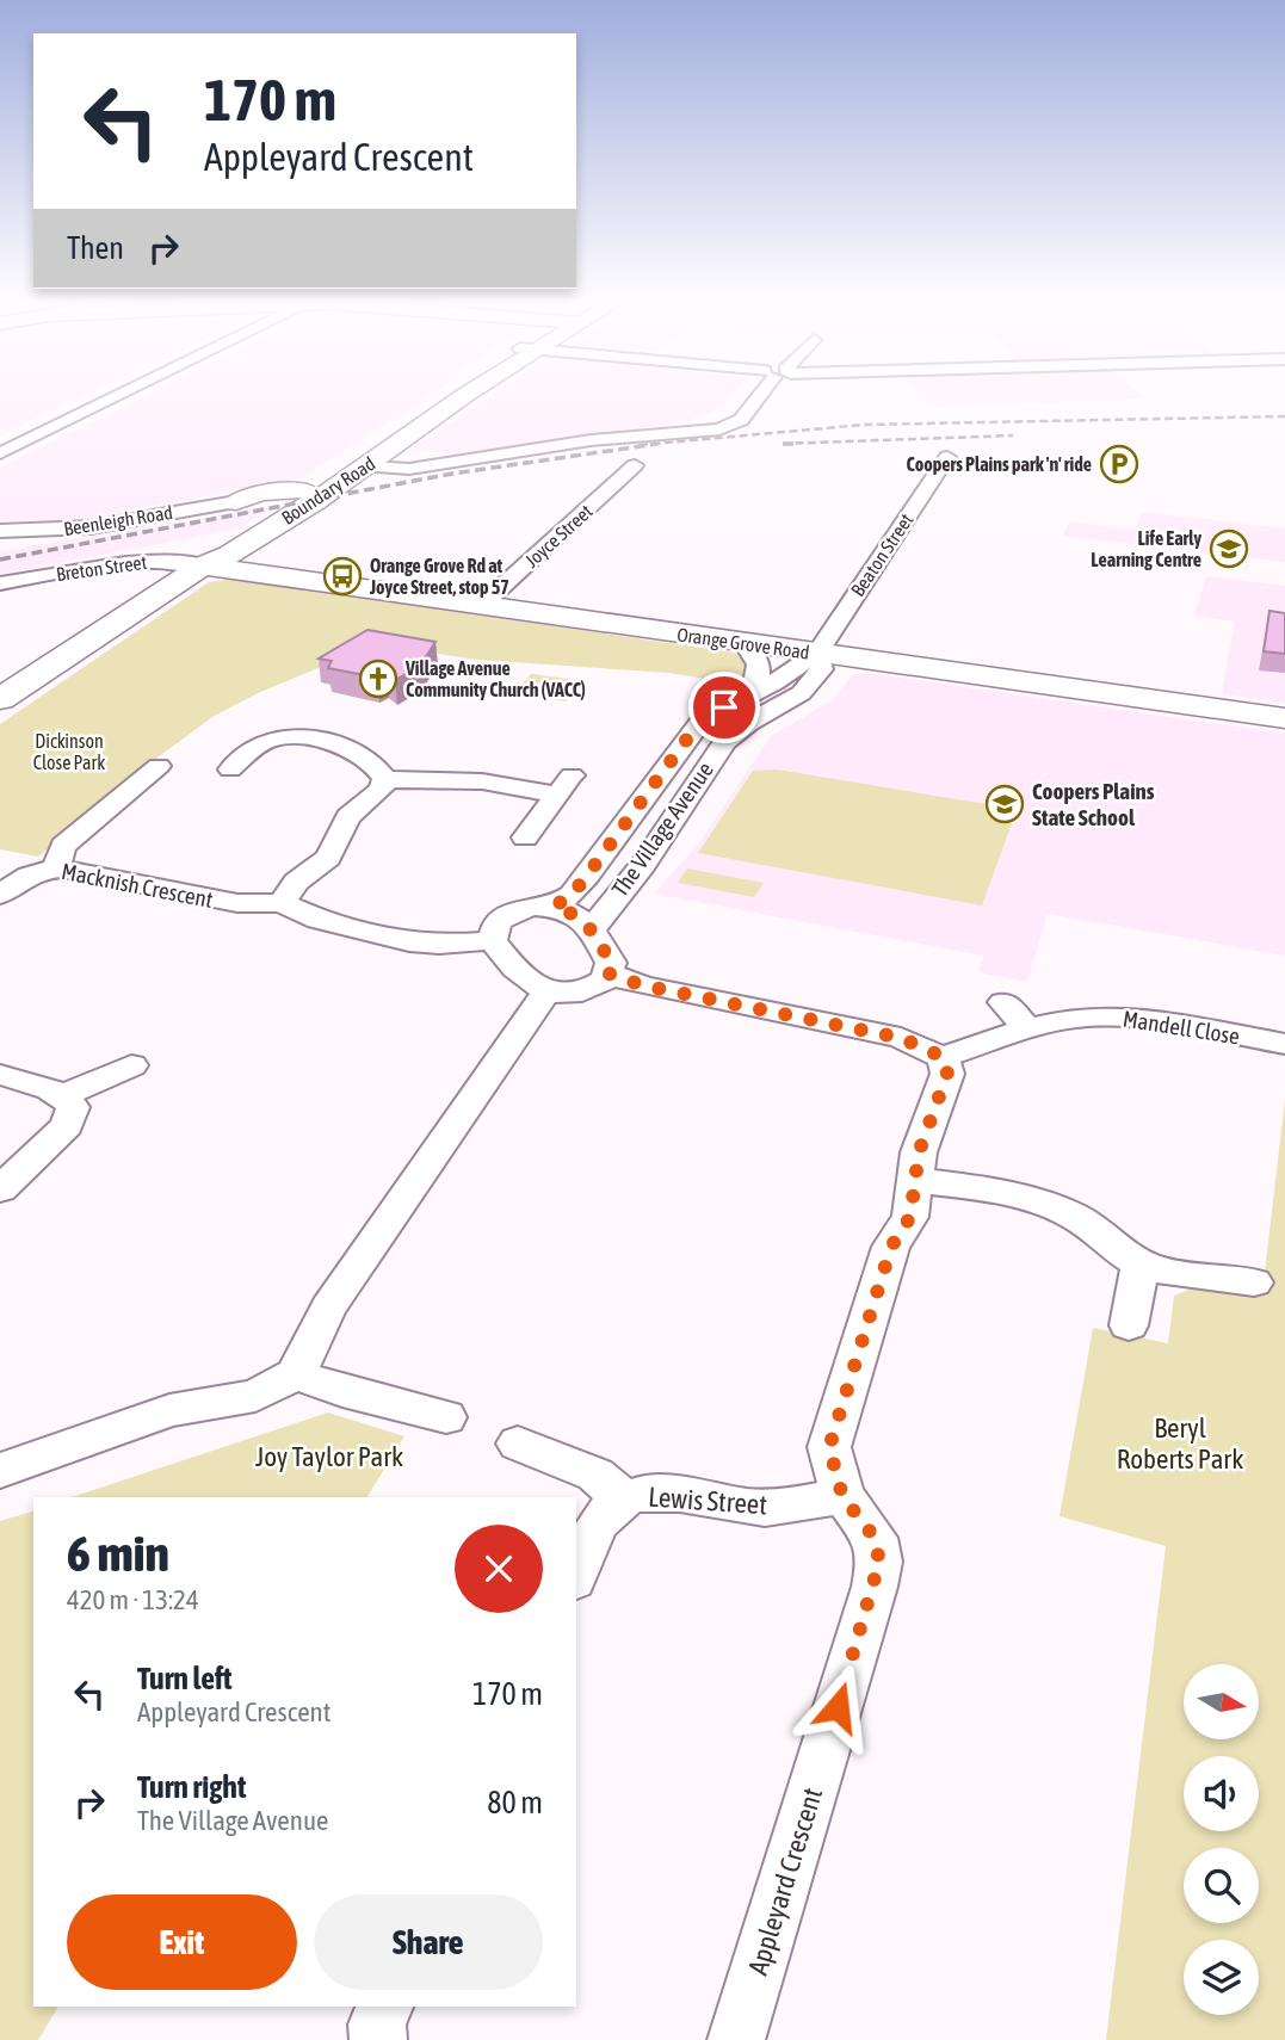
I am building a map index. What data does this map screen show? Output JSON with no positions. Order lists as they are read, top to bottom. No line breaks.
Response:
{"streets":{"main road":["Boundary Road","Orange Grove Road"],"street":["Beenleigh Road","Joyce Street","Beaton Street","Breton Street","The Village Avenue","Macknish Crescent","Mandell Close","Lewis Street","Appleyard Crescent"]},"crossings":[["Boundary Road","Breton Street"],["Boundary Road","Orange Grove Road"],["Joyce Street","Orange Grove Road"],["Beaton Street","Orange Grove Road"],["Beaton Street","The Village Avenue"],["Breton Street","Orange Grove Road"],["Orange Grove Road","The Village Avenue"],["The Village Avenue","Macknish Crescent"],["Mandell Close","Appleyard Crescent"],["Lewis Street","Appleyard Crescent"]],"parks":["Dickinson Close Park","Beryl Roberts Park","Joy Taylor Park"],"places":{"parking":["Coopers Plains park 'n' ride"],"school or university":["Life Early Learning Centre","Coopers Plains State School"],"bus stop":["Orange Grove Rd at Joyce Street, stop 57"],"church":["Village Avenue Community Church (VACC)"]},"north":"right","page":{"turn":["170 m","Appleyard Crescent"],"then":"Then","heading":["6 min","420 m · 13:24"],"list":[{"name":"Turn left","note":"Appleyard Crescent","value":"170 m"},{"name":"Turn right","note":"The Village Avenue","value":"80 m"}],"buttons":["Exit","Share"]}}
